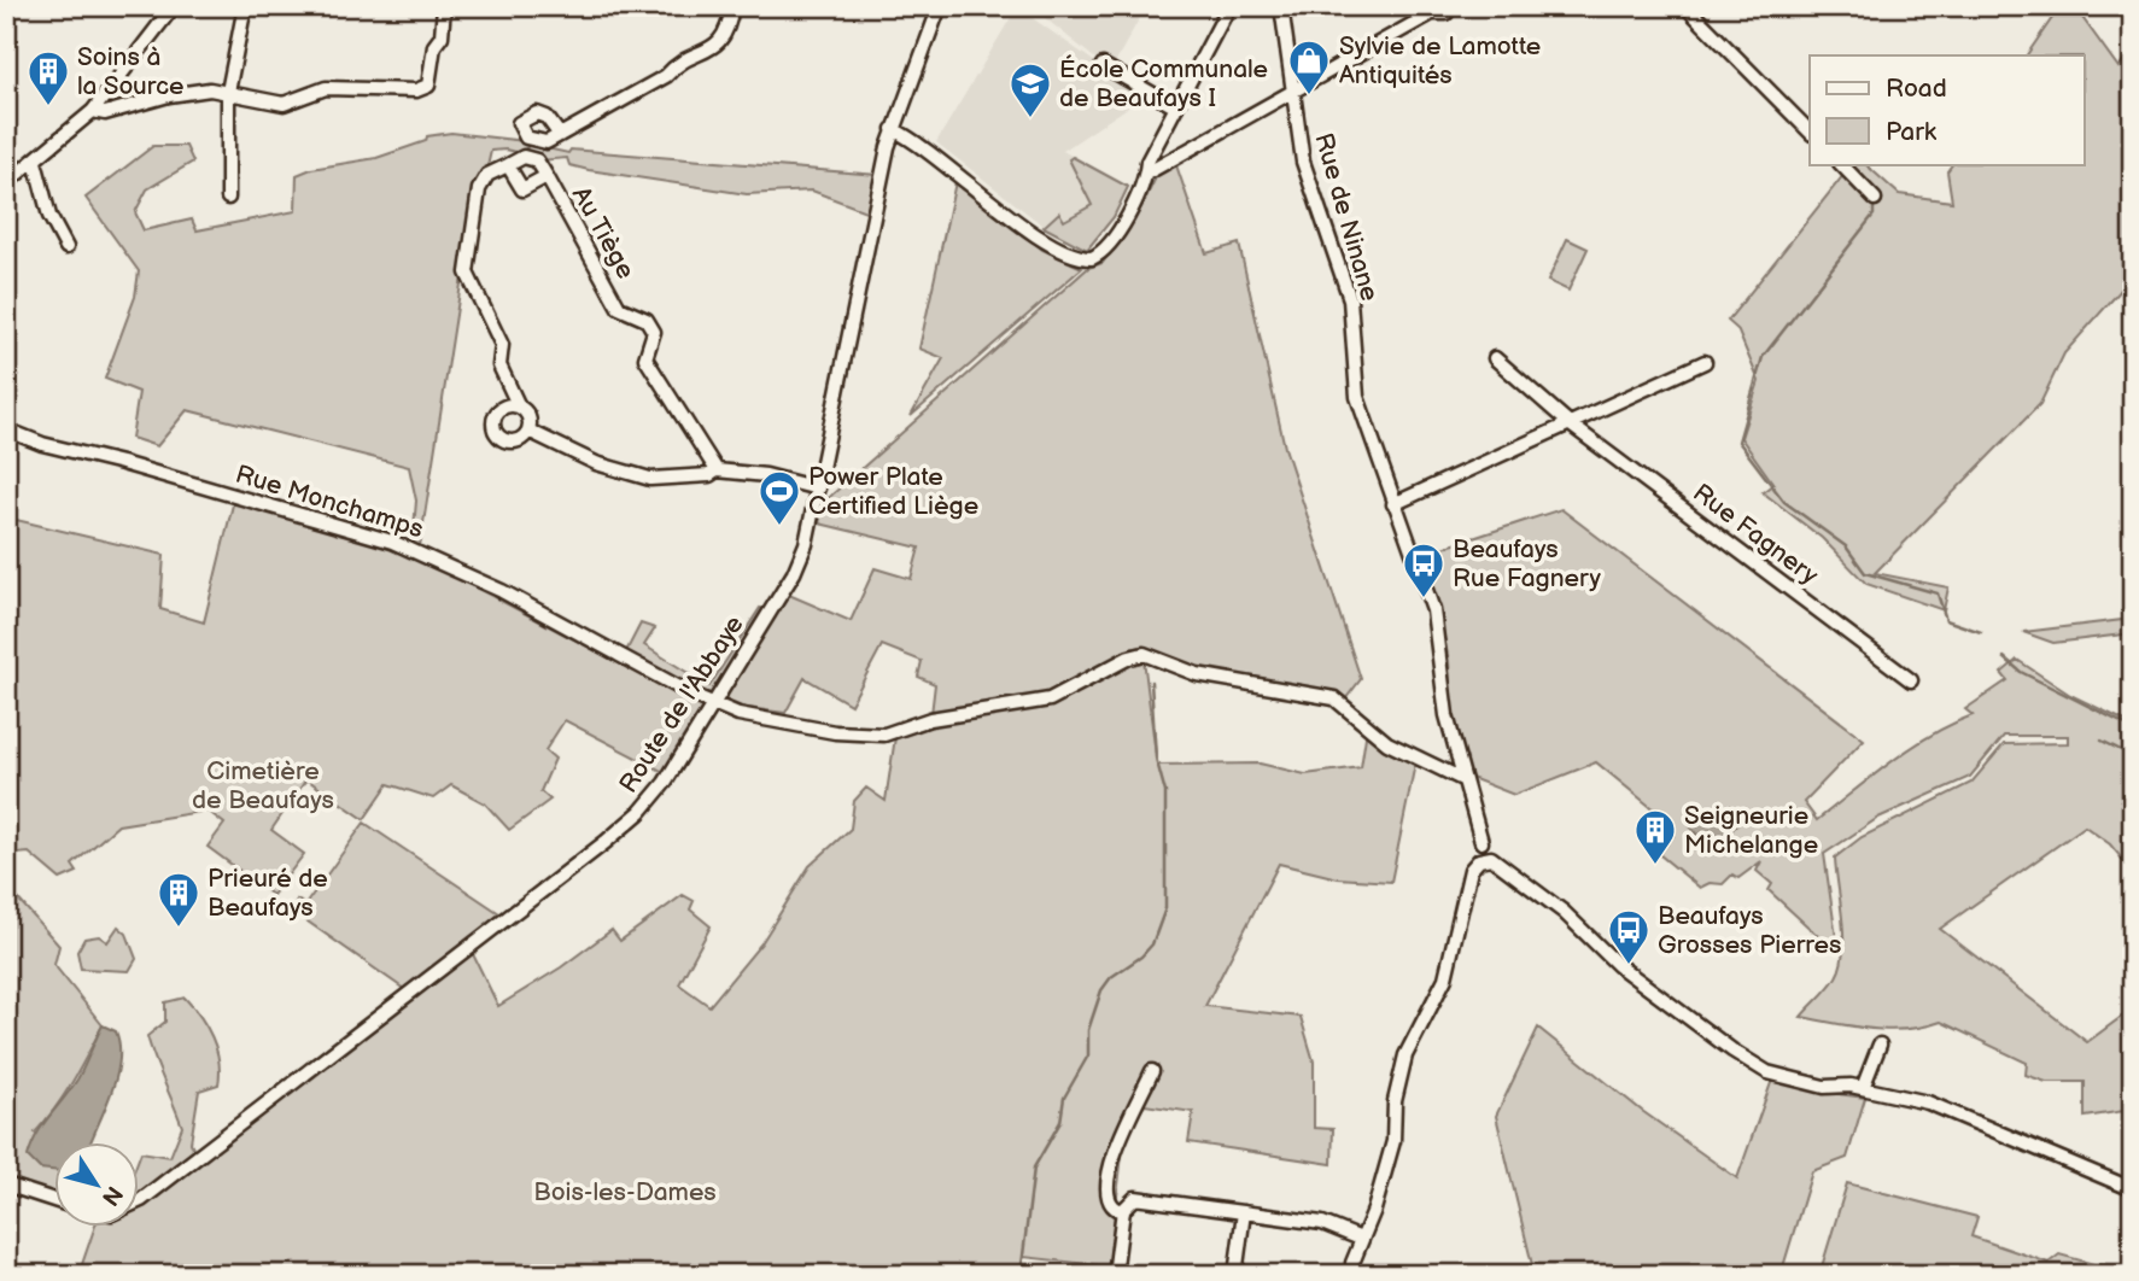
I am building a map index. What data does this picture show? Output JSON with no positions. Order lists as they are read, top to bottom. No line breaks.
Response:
{"streets":{"street":["Rue de Ninane","Au Tiège","Rue Monchamps","Rue Fagnery","Route de l'Abbaye"]},"crossings":[["Rue de Ninane","Rue Monchamps"],["Rue Monchamps","Route de l'Abbaye"]],"parks":["Cimetière de Beaufays","Bois-les-Dames"],"places":{"shop":["Sylvie de Lamotte Antiquités"],"building":["Soins à la Source","Seigneurie Michelange","Prieuré de Beaufays"],"school or university":["École Communale de Beaufays I"],"sports":["Power Plate Certified Liège"],"bus stop":["Beaufays Rue Fagnery","Beaufays Grosses Pierres"]},"legend":["Road","Park"],"north":"bottom right"}
